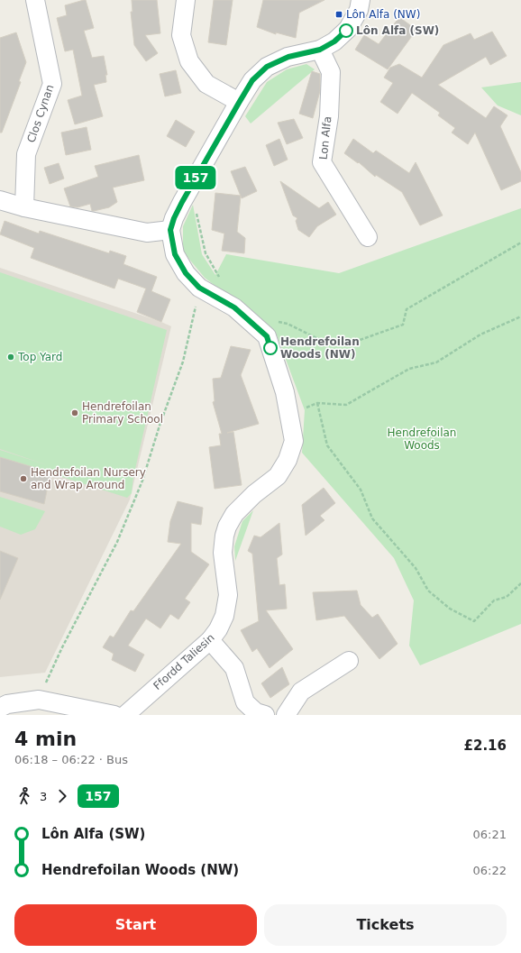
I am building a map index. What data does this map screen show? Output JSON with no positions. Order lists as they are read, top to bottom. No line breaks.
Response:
{"streets":{"street":["Clos Cynan","Lon Alfa","Ffordd Taliesin"]},"parks":["Hendrefoilan Woods"],"places":{"transit":["Lôn Alfa (NW)"],"other":["Lôn Alfa (SW)","Hendrefoilan Woods (NW)","Top Yard","Hendrefoilan Primary School","Hendrefoilan Nursery and Wrap Around"]},"lines":["bus line 157"],"page":{"on_map":"157","heading":["4 min","06:18 – 06:22 · Bus","£2.16"],"legs":["3","157"],"list":[{"name":"Lôn Alfa (SW)","value":"06:21"},{"name":"Hendrefoilan Woods (NW)","value":"06:22"}],"buttons":["Start","Tickets"]}}
